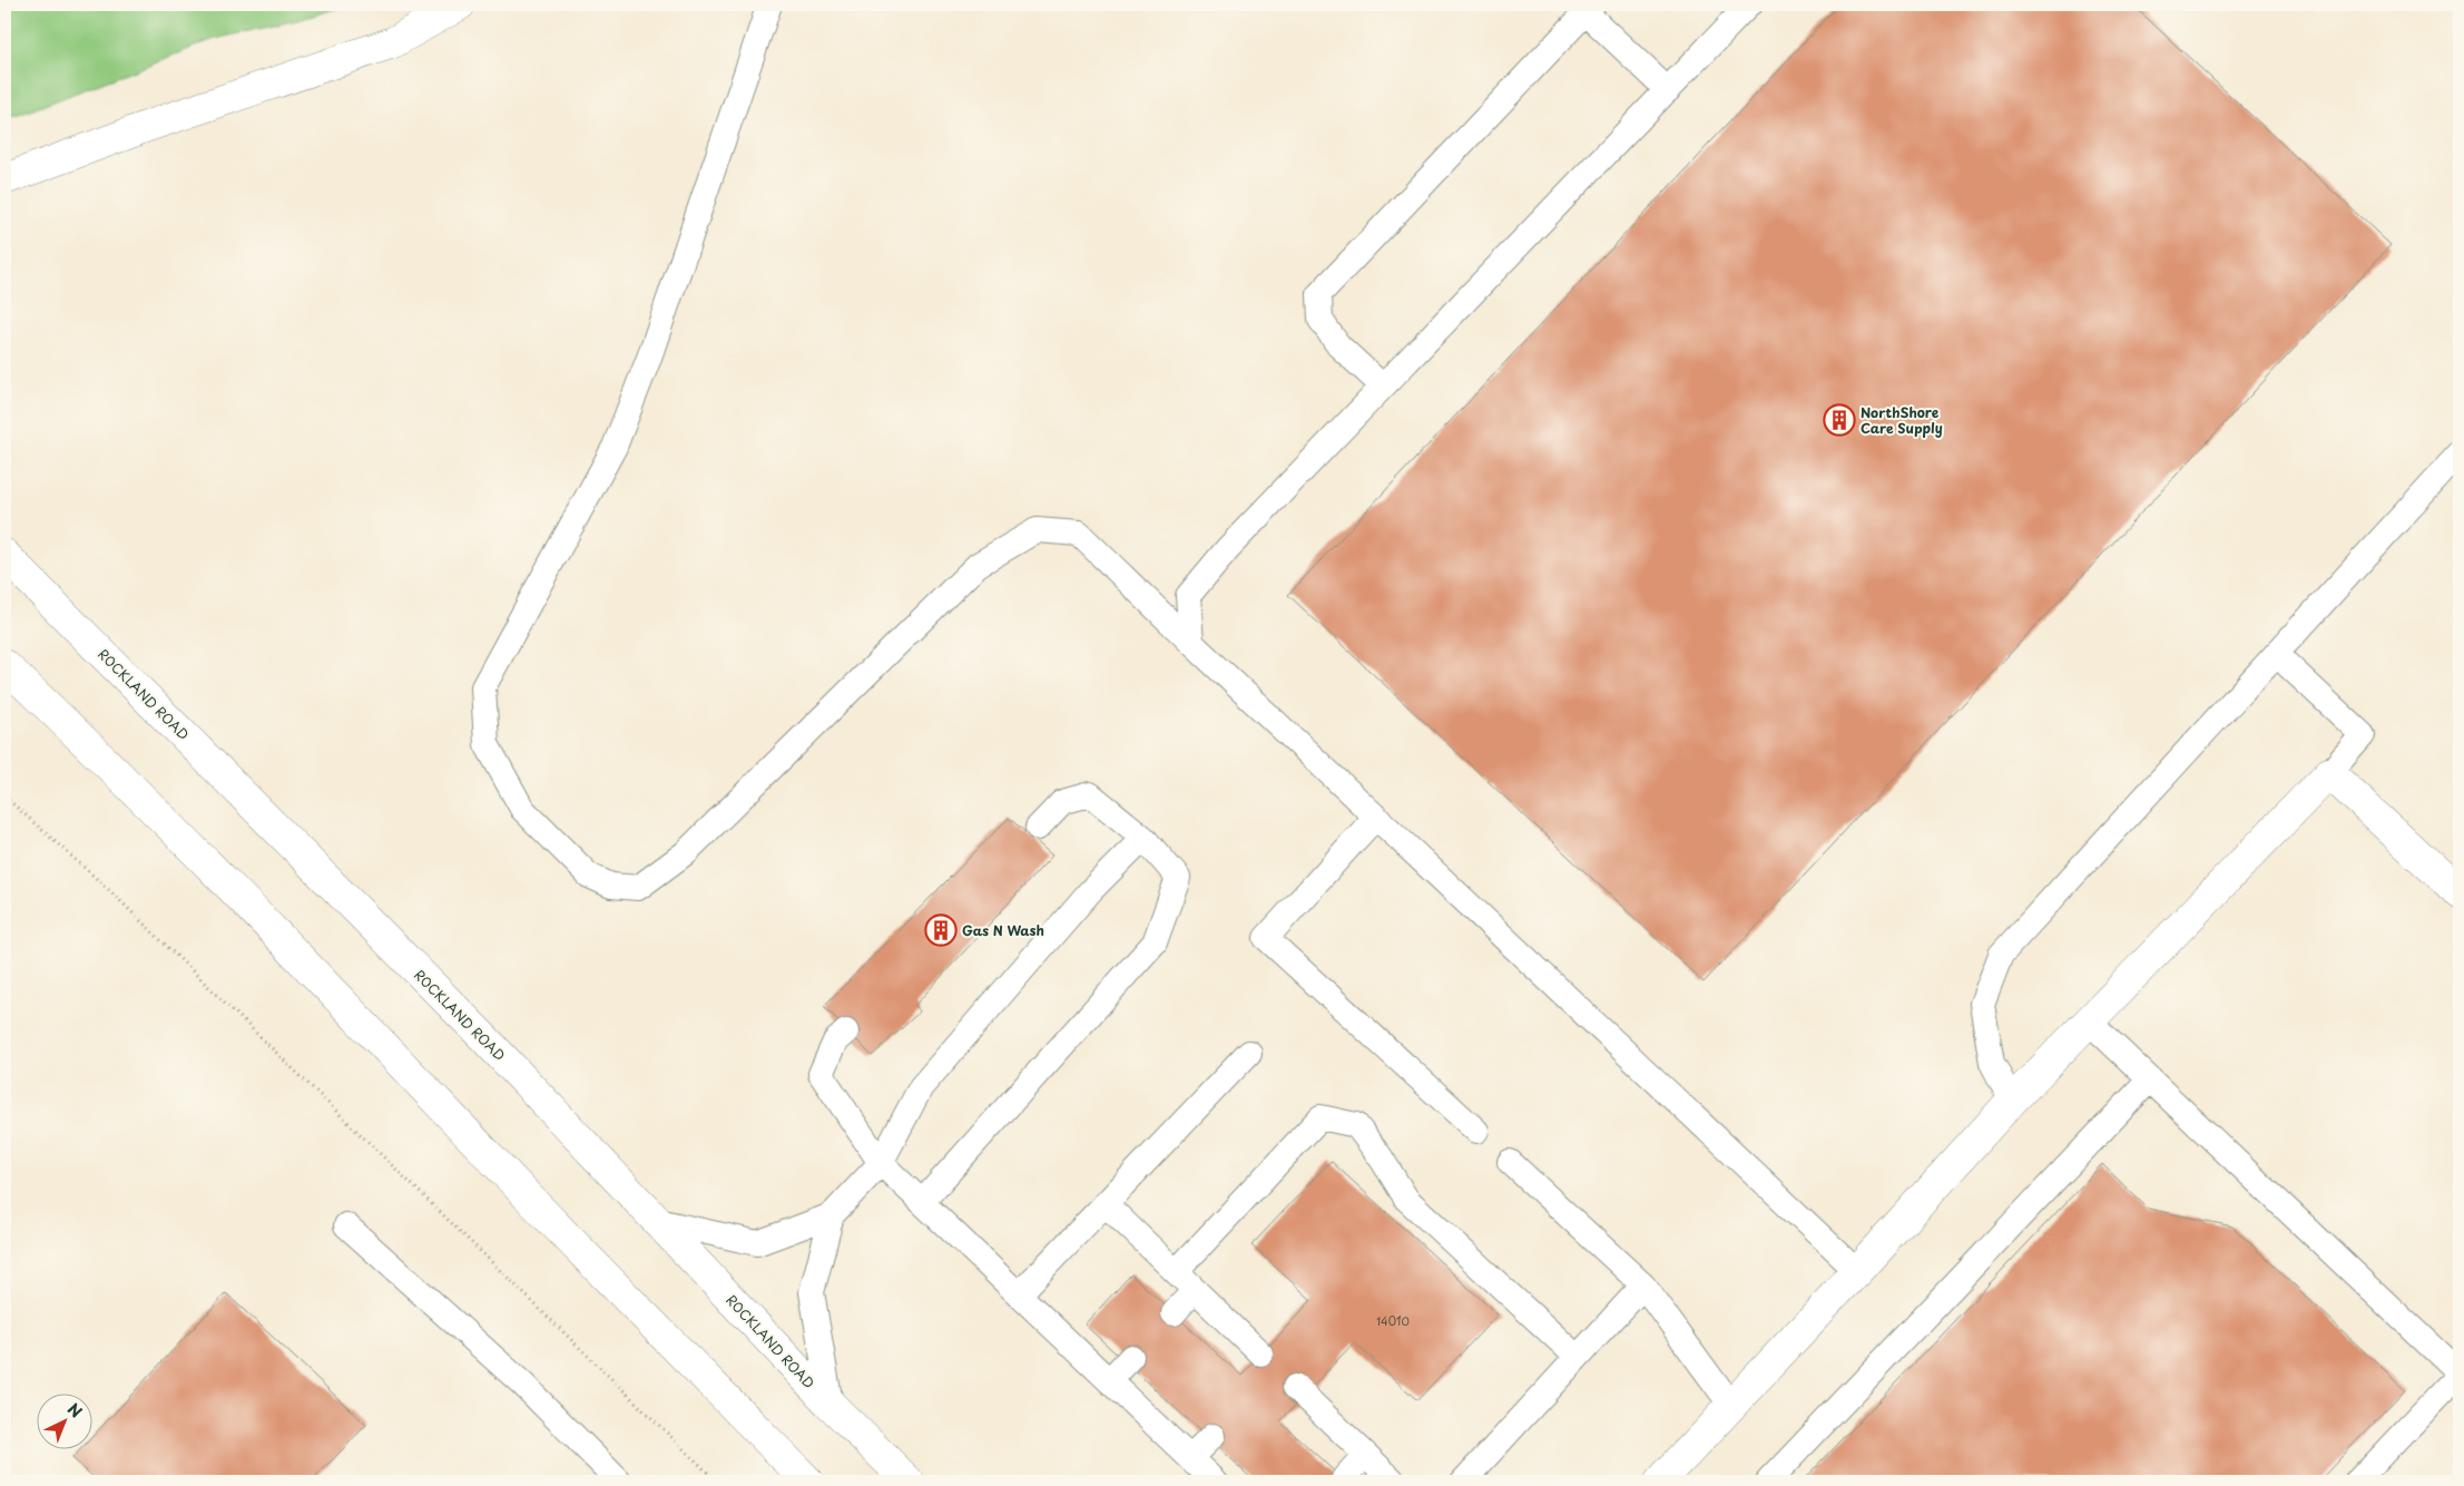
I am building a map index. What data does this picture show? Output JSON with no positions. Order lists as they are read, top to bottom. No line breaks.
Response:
{"streets":{"main road":["ROCKLAND ROAD"]},"places":{"building":["NorthShore Care Supply","Gas N Wash"]},"house_numbers":["14010"],"north":"top right"}
